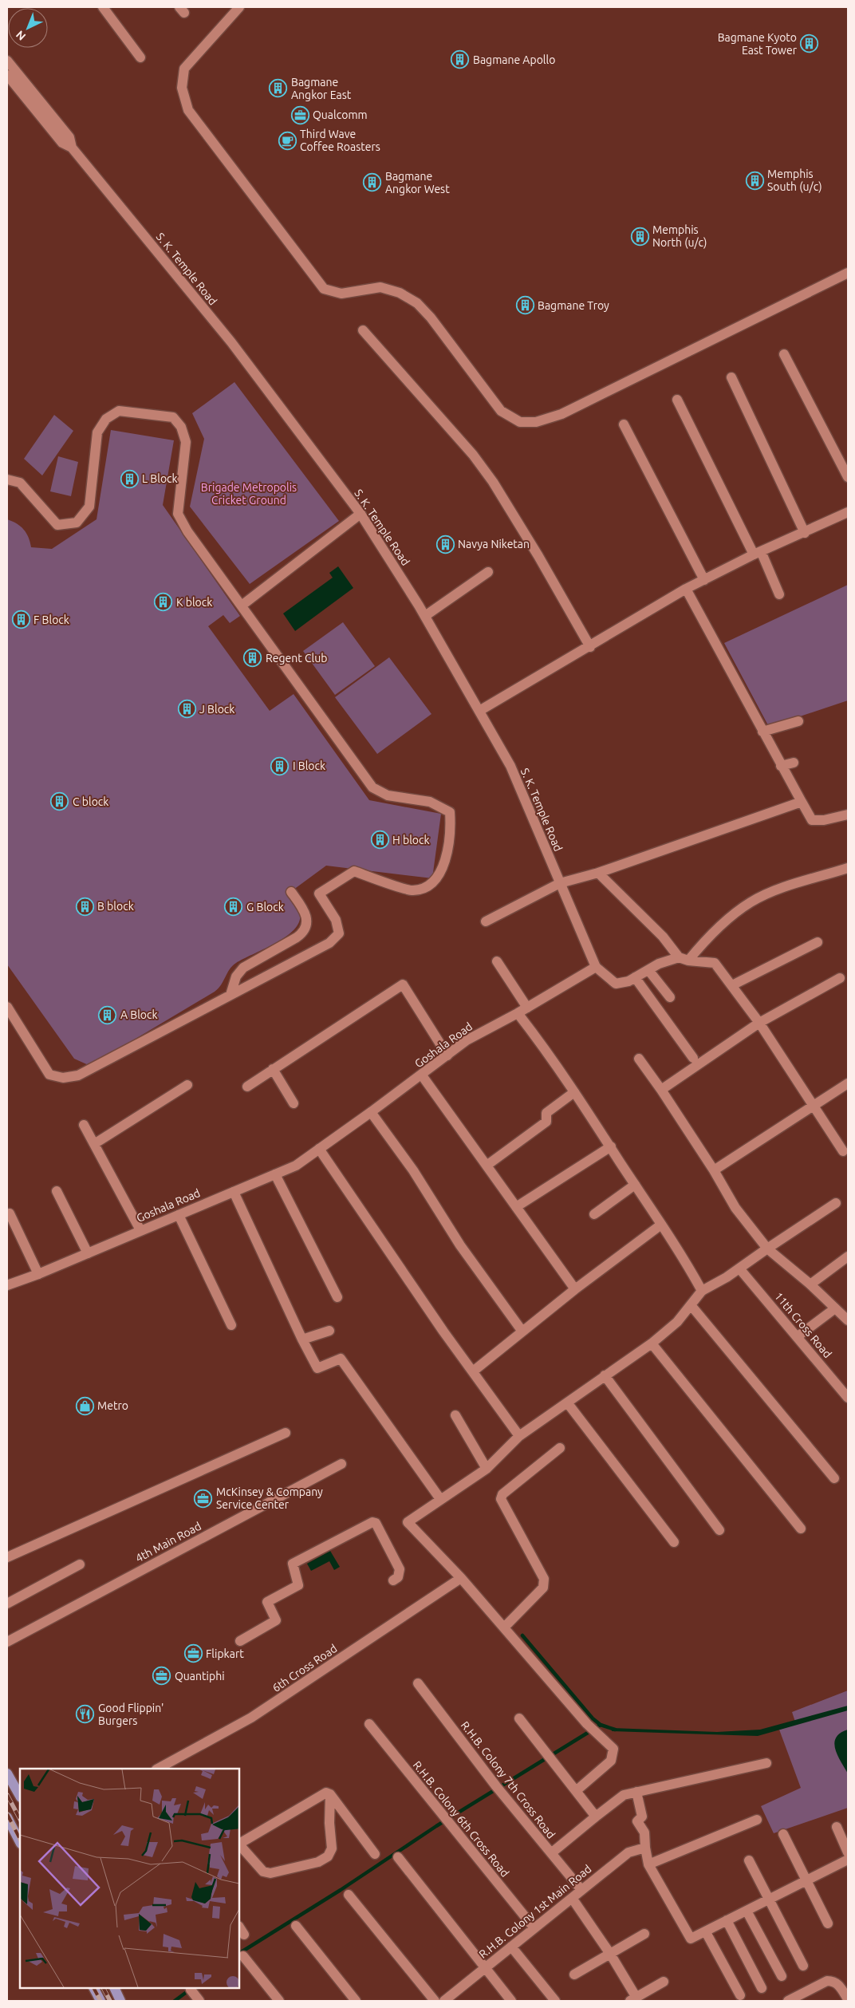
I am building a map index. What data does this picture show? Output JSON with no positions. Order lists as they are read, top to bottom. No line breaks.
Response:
{"streets":{"street":["S. K. Temple Road","Goshala Road","11th Cross Road","4th Main Road","6th Cross Road","R.H.B. Colony 7th Cross Road","R.H.B. Colony 6th Cross Road","R.H.B. Colony 1st Main Road"]},"crossings":[["S. K. Temple Road","Goshala Road"],["R.H.B. Colony 7th Cross Road","R.H.B. Colony 1st Main Road"],["R.H.B. Colony 6th Cross Road","R.H.B. Colony 1st Main Road"]],"parks":["Brigade Metropolis Cricket Ground"],"places":{"building":["Bagmane Kyoto East Tower","Bagmane Apollo","Bagmane Angkor East","Memphis South (u/c)","Bagmane Angkor West","Memphis North (u/c)","Bagmane Troy","L Block","Navya Niketan","K block","F Block","Regent Club","J Block","I Block","C block","H block","B block","G Block","A Block"],"office":["Qualcomm","McKinsey & Company Service Center","Flipkart","Quantiphi"],"cafe":["Third Wave Coffee Roasters"],"shop":["Metro"],"restaurant":["Good Flippin' Burgers"]},"north":"bottom left"}
